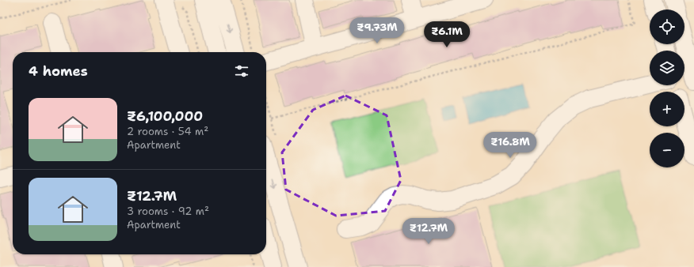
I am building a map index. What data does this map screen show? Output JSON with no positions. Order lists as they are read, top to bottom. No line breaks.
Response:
{"page":{"map_buttons":["+","−"],"price":["₹9.73M","₹6.1M","₹16.8M","₹12.7M"],"heading":"4 homes","list":[{"name":"₹6,100,000","note":"2 rooms · 54 m² · Apartment"},{"name":"₹12.7M","note":"3 rooms · 92 m² · Apartment"}]}}
